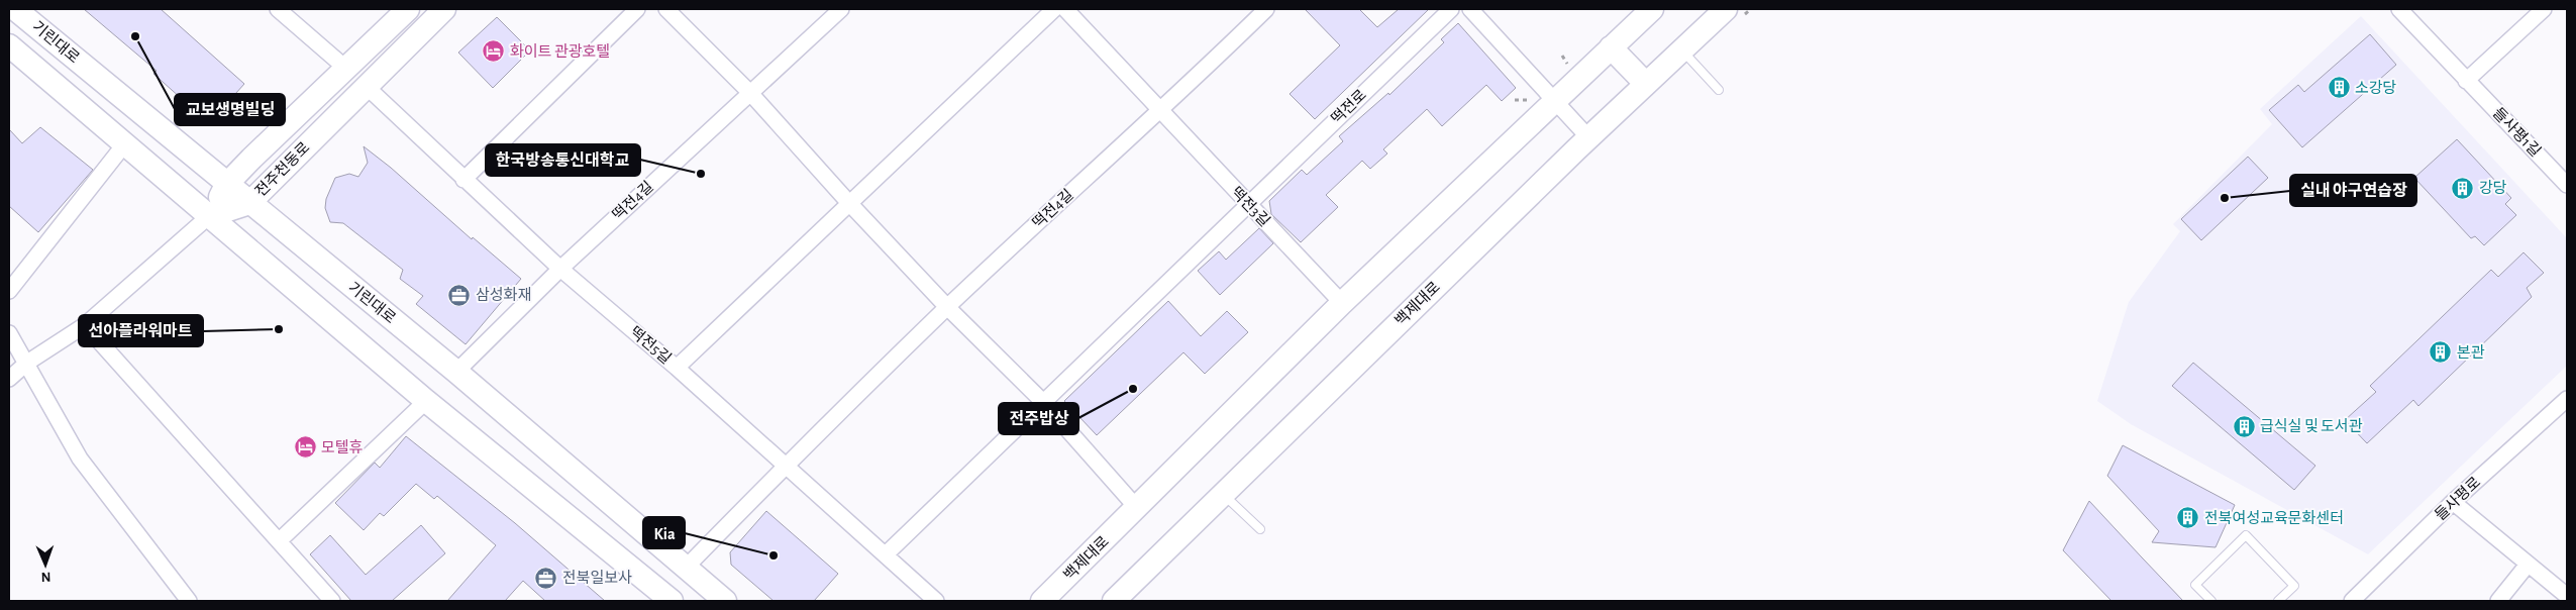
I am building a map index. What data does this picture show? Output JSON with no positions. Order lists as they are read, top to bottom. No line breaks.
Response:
{"streets":{"street":["기린대로","떡전로","들사평1길","전주천동로","떡전4길","떡전3길","백제대로","떡전5길","들사평로"]},"crossings":[["기린대로","전주천동로"],["기린대로","떡전4길"],["떡전로","떡전3길"],["전주천동로","떡전5길"],["떡전4길","떡전3길"],["떡전4길","떡전5길"],["떡전3길","백제대로"]],"places":{"other":["교보생명빌딩","한국방송통신대학교","실내 야구연습장","선아플라워마트","전주밥상","Kia"],"hotel":["화이트 관광호텔","모텔휴"],"building":["소강당","강당","본관","급식실 및 도서관","전북여성교육문화센터"],"office":["삼성화재","전북일보사"]},"north":"bottom"}
